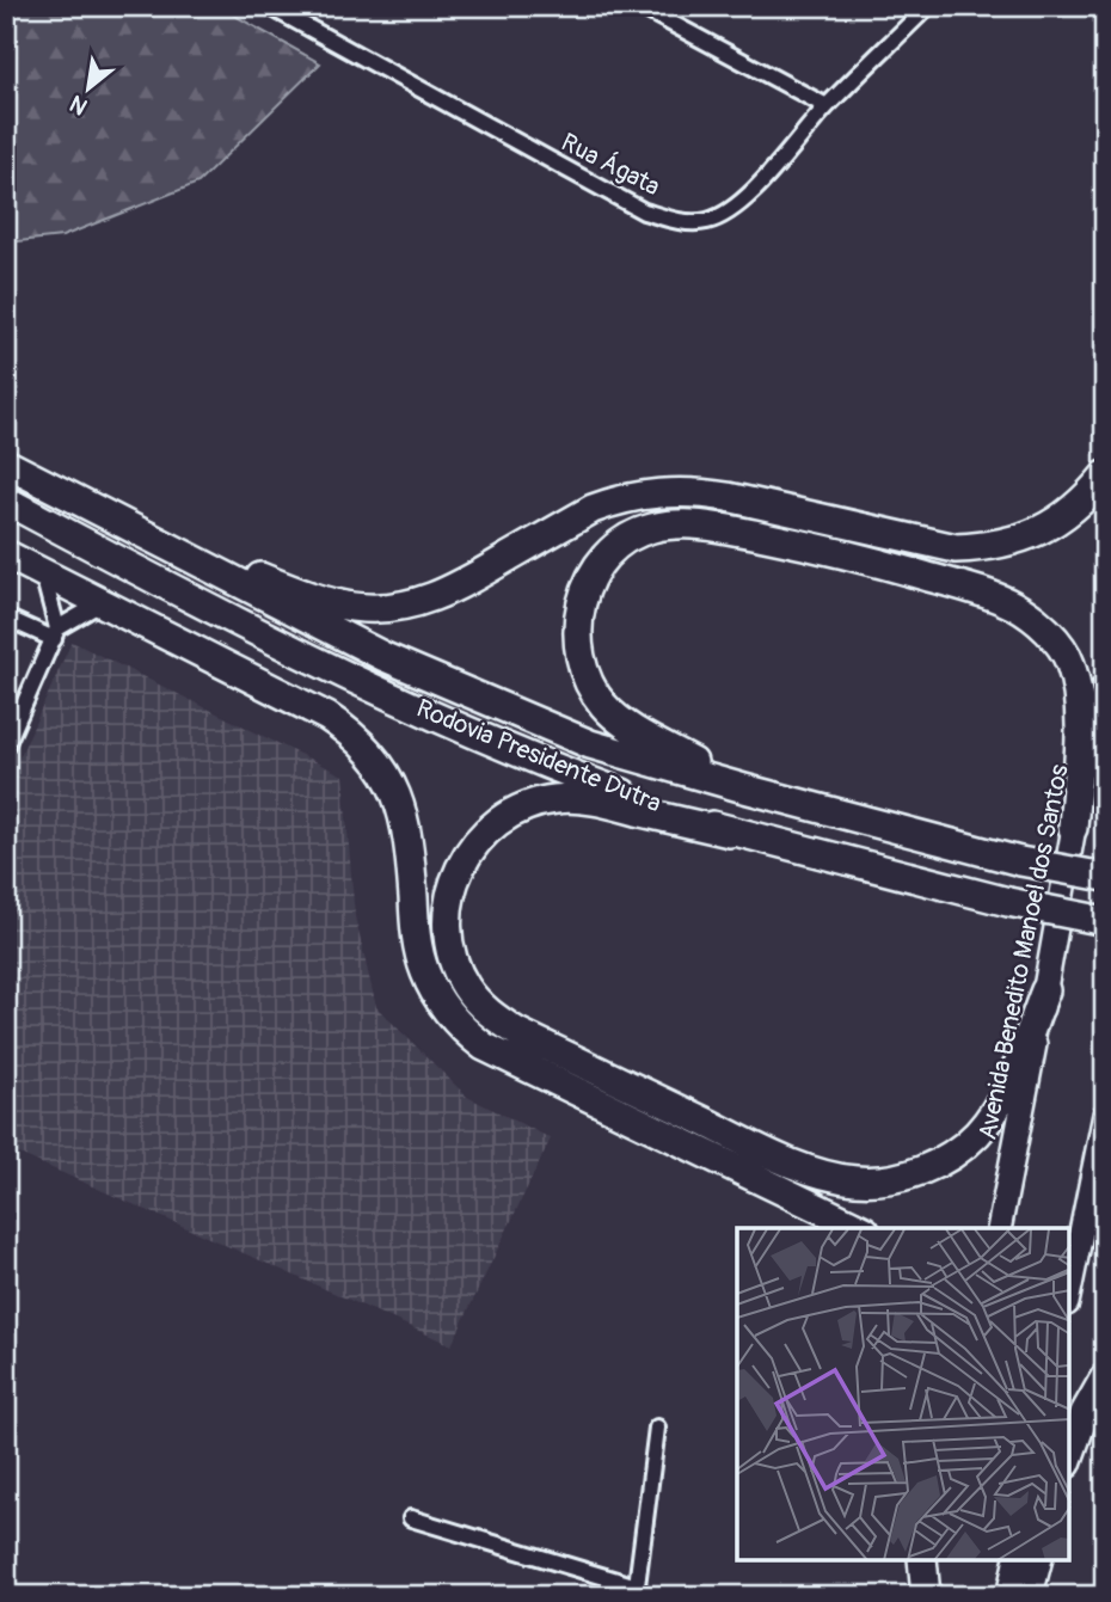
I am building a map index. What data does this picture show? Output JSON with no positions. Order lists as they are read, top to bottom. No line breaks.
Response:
{"streets":{"highway":["Rodovia Presidente Dutra"],"main road":["Avenida Benedito Manoel dos Santos"],"street":["Rua Ágata"]},"north":"bottom left"}
